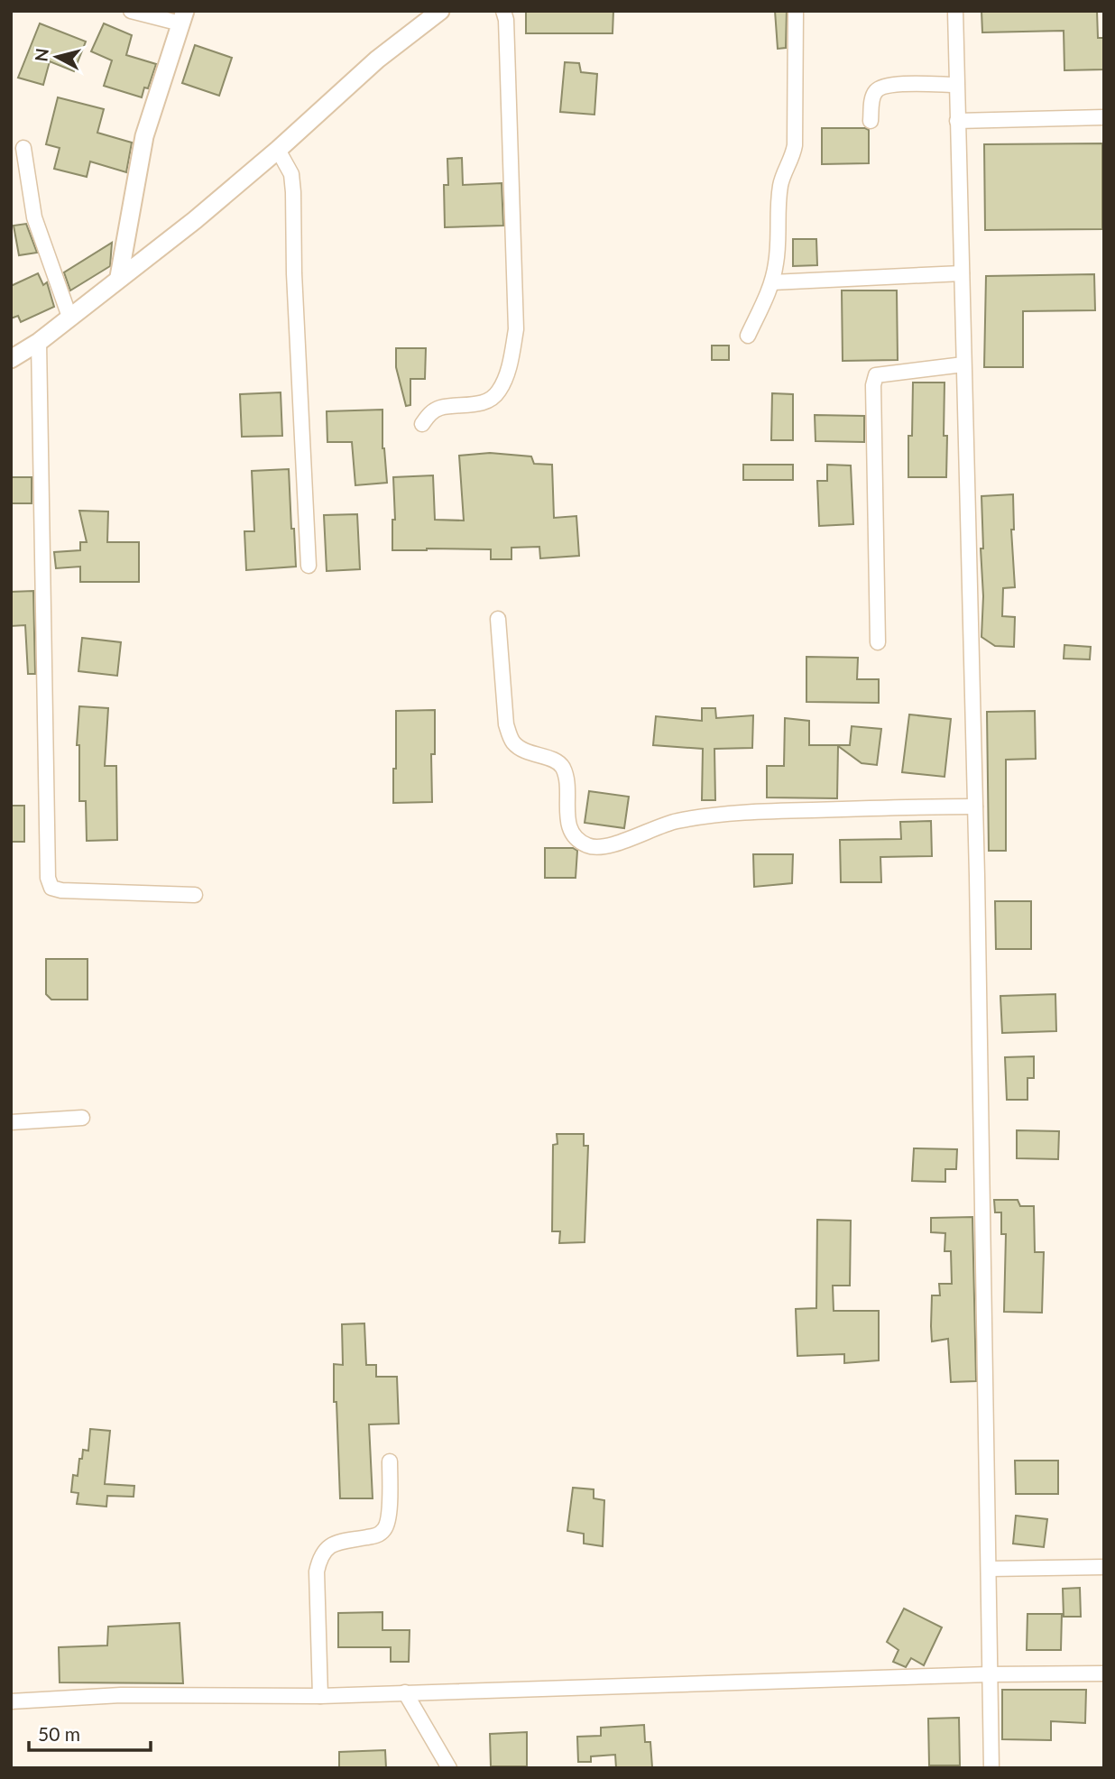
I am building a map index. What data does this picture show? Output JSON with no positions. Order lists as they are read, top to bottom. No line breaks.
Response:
{"scale_bar":"50 m","north":"left"}
